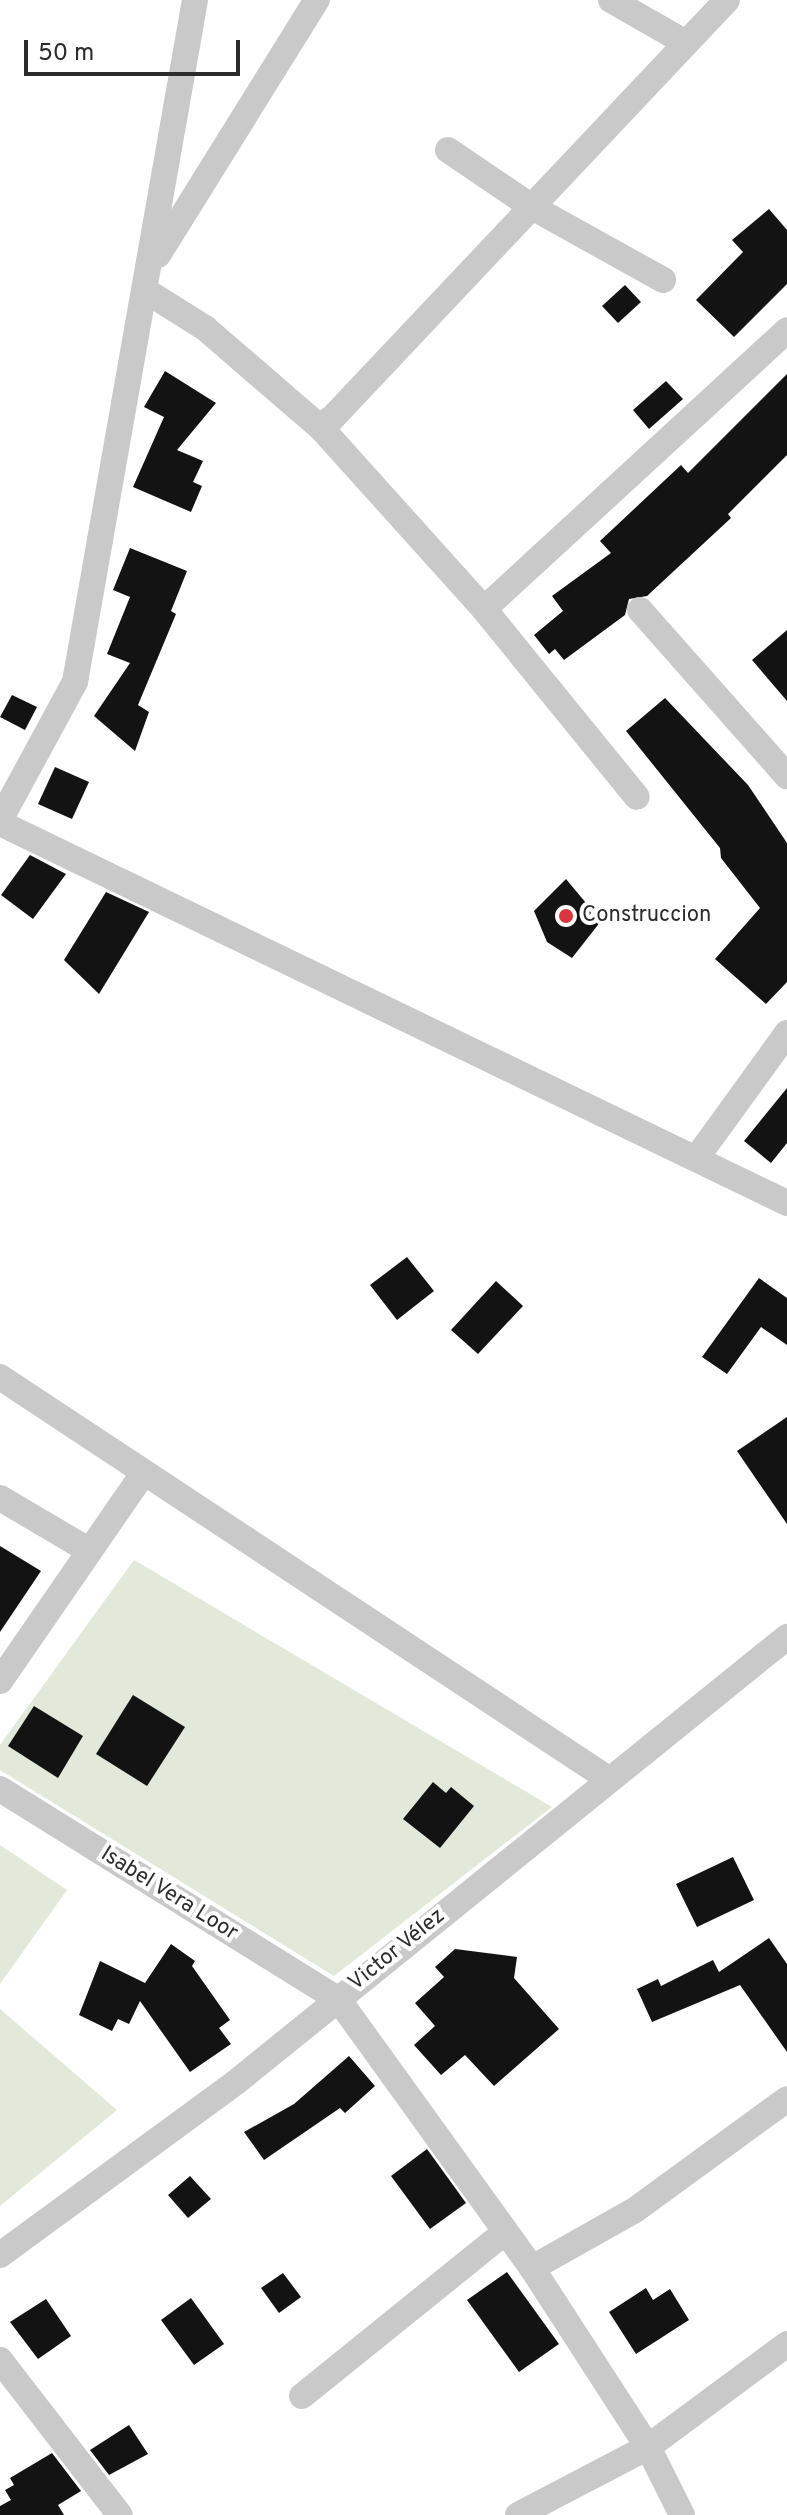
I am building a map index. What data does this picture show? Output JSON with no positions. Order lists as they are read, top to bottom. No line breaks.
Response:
{"streets":{"street":["Isabel Vera Loor","Victor Vélez"]},"crossings":[["Isabel Vera Loor","Victor Vélez"]],"places":["Construccion"],"scale_bar":"50 m"}
